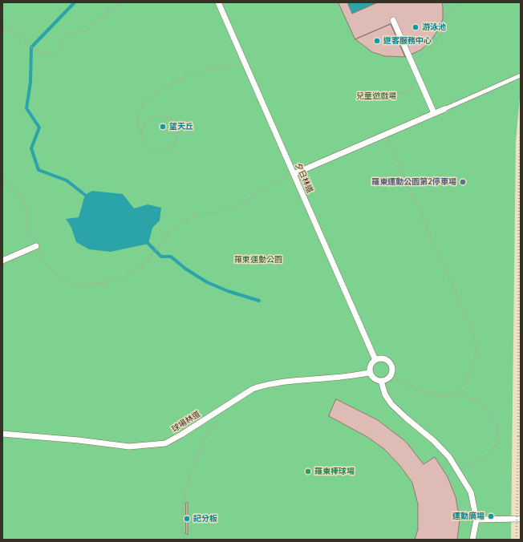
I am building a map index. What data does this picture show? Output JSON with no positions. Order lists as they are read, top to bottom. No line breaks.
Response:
{"streets":{"street":["夕日林道","球場林道"]},"crossings":[["夕日林道","球場林道"]],"parks":["兒童遊戲場","羅東運動公園"],"places":["游泳池","遊客服務中心","望天丘","羅東運動公園第2停車場","羅東棒球場","運動廣場","記分板"]}
